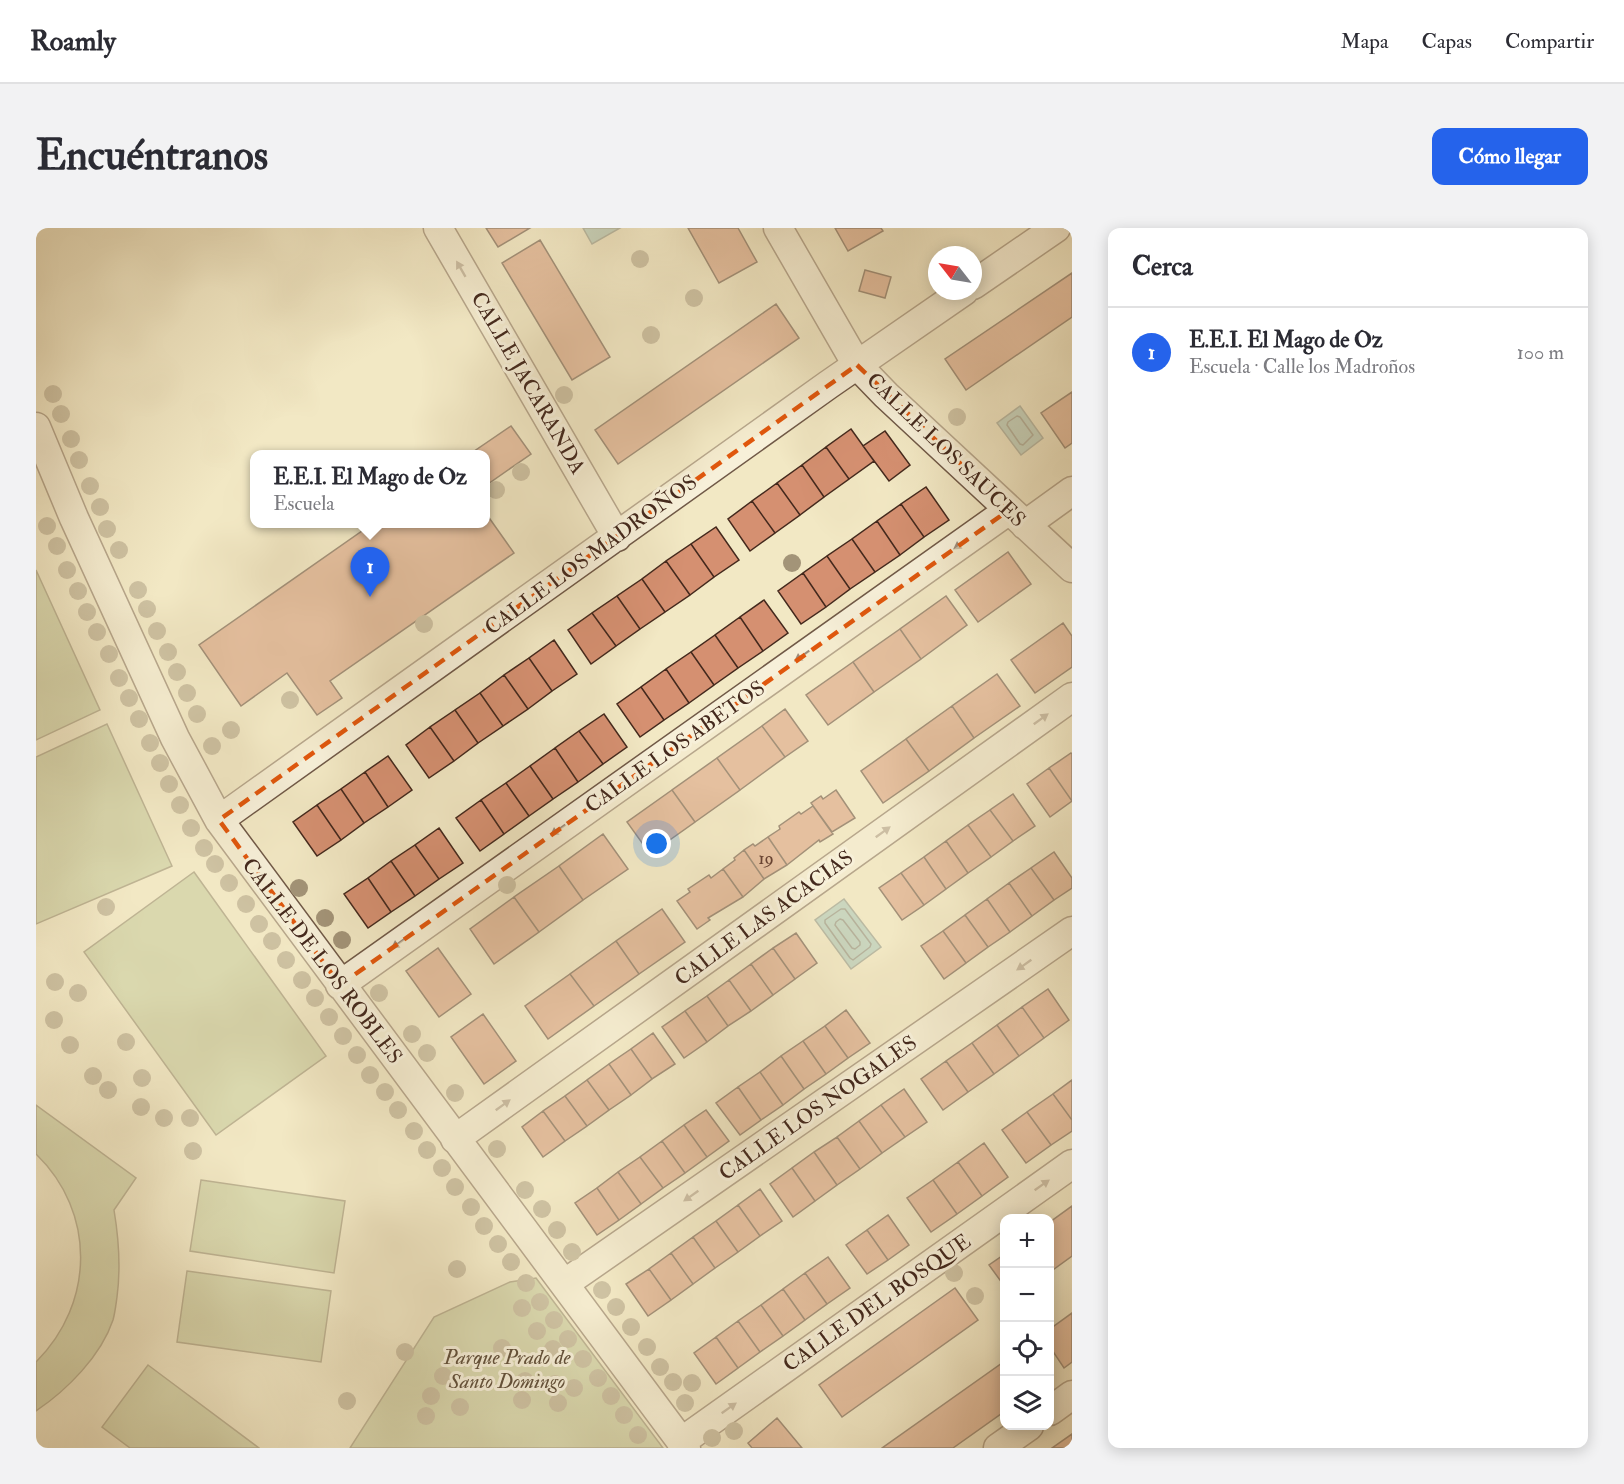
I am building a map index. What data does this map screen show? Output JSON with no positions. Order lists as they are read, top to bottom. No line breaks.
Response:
{"streets":{"street":["CALLE JACARANDA","CALLE LOS SAUCES","CALLE LOS MADROÑOS","CALLE LOS ABETOS","CALLE LAS ACACIAS","CALLE DE LOS ROBLES","CALLE LOS NOGALES","CALLE DEL BOSQUE"]},"crossings":[["CALLE JACARANDA","CALLE LOS MADROÑOS"],["CALLE LOS SAUCES","CALLE LOS MADROÑOS"],["CALLE LOS SAUCES","CALLE LOS ABETOS"],["CALLE LOS MADROÑOS","CALLE DE LOS ROBLES"],["CALLE LOS ABETOS","CALLE DE LOS ROBLES"],["CALLE LAS ACACIAS","CALLE DE LOS ROBLES"],["CALLE DE LOS ROBLES","CALLE LOS NOGALES"],["CALLE DE LOS ROBLES","CALLE DEL BOSQUE"]],"one_way":["CALLE JACARANDA","CALLE LOS ABETOS","CALLE LAS ACACIAS","CALLE LOS NOGALES","CALLE DEL BOSQUE"],"parks":["Parque Prado de Santo Domingo"],"house_numbers":["19"],"north":"top left","page":{"header":"Roamly","nav":["Mapa","Capas","Compartir"],"buttons":"Cómo llegar","title":"Encuéntranos","heading":"Cerca","list":[{"mark":"1","name":"E.E.I. El Mago de Oz","note":"Escuela · Calle los Madroños","value":"100 m"}],"popup":["E.E.I. El Mago de Oz","Escuela"],"pins":"1","map_buttons":["+","−"]}}
